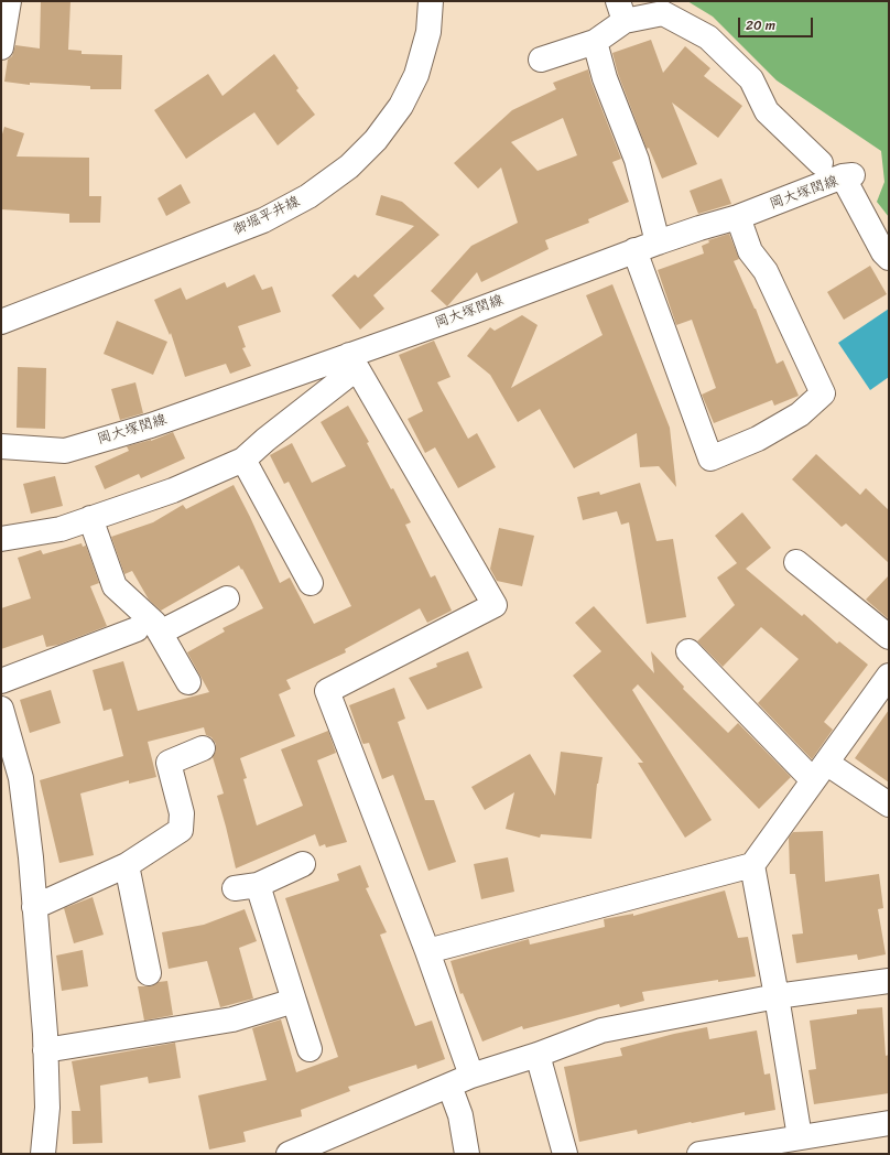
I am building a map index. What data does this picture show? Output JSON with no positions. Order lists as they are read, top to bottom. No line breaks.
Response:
{"streets":{"street":["岡大塚閏線","御堀平井線"]},"scale_bar":"20 m"}
